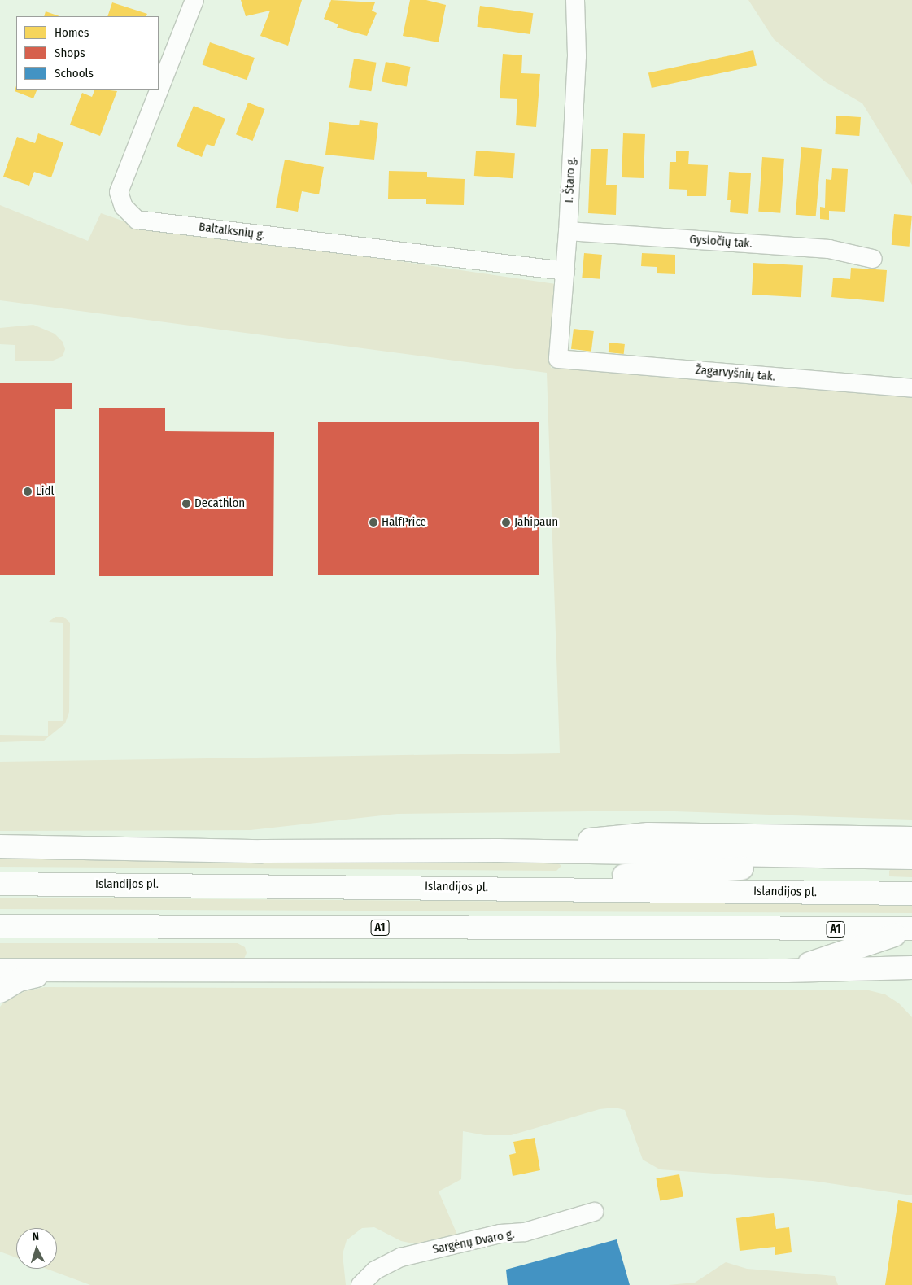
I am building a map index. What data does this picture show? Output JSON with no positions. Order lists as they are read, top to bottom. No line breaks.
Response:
{"streets":{"highway":["Islandijos pl.","A1"],"street":["I. Štaro g.","Baltalksnių g.","Gysločių tak.","Žagarvyšnių tak.","Sargėnų Dvaro g."]},"crossings":[["I. Štaro g.","Baltalksnių g."],["I. Štaro g.","Gysločių tak."],["I. Štaro g.","Žagarvyšnių tak."]],"places":["Lidl","Decathlon","HalfPrice","Jahipaun"],"legend":["Homes","Shops","Schools"],"north":"top"}
